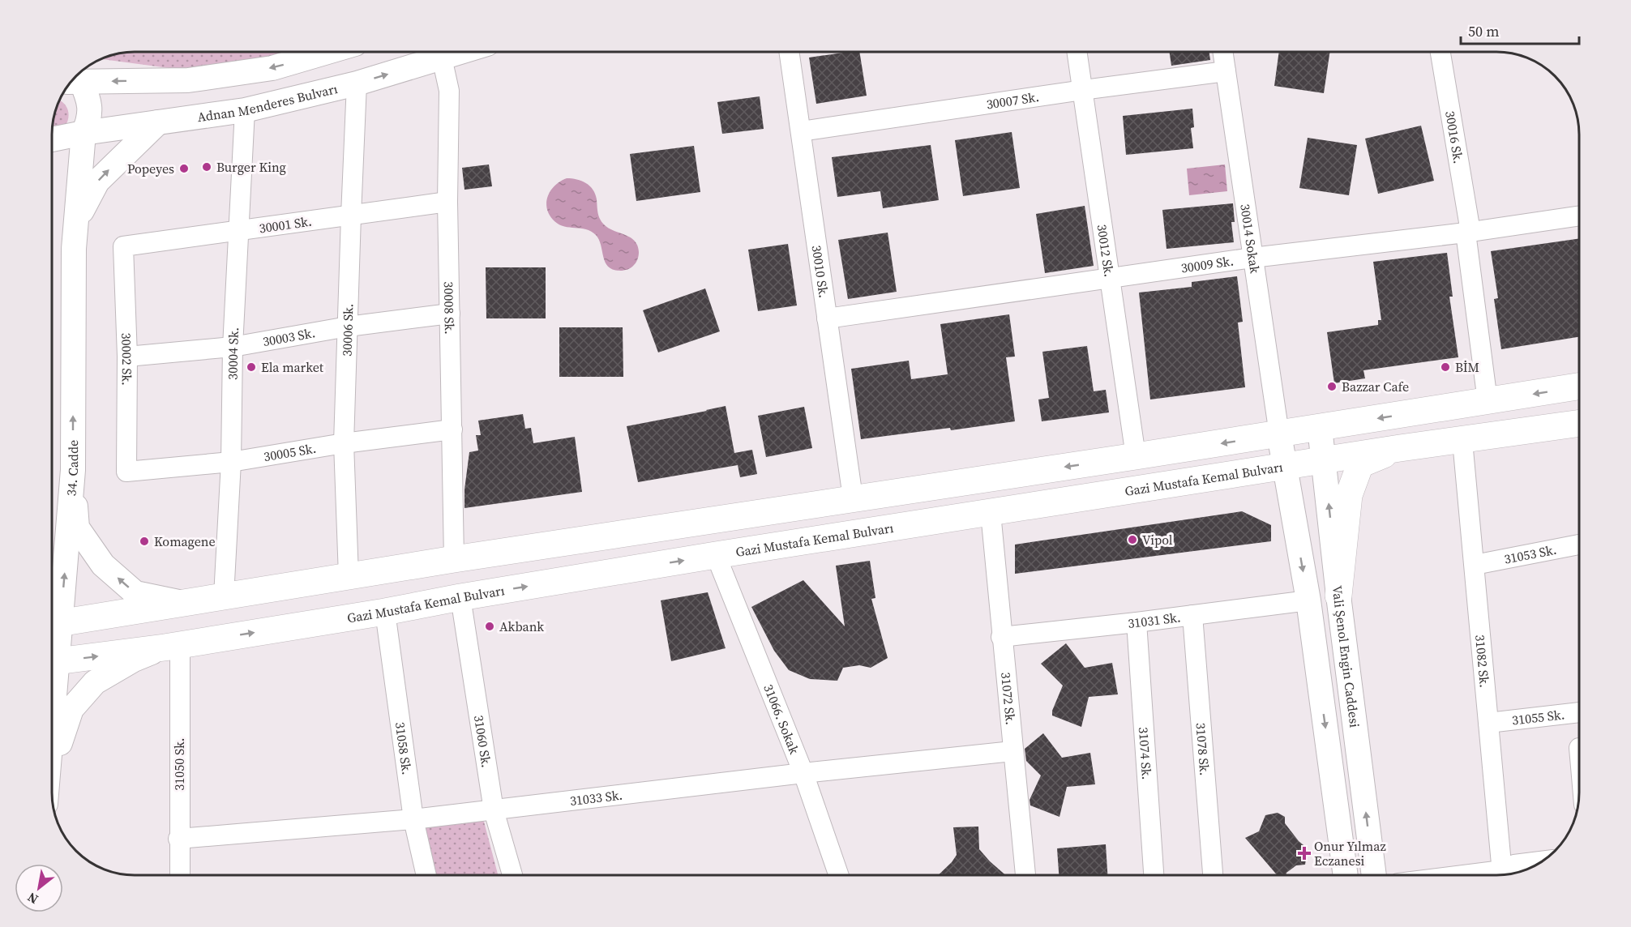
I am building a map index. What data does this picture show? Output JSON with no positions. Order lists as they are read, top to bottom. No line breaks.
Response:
{"streets":{"highway":["Gazi Mustafa Kemal Bulvarı"],"main road":["Adnan Menderes Bulvarı","34. Cadde","Vali Şenol Engin Caddesi"],"street":["30007 Sk.","30016 Sk.","30001 Sk.","30014 Sokak","30012 Sk.","30009 Sk.","30010 Sk.","30008 Sk.","30006 Sk.","30003 Sk.","30004 Sk.","30002 Sk.","30005 Sk.","31053 Sk.","31031 Sk.","31082 Sk.","31072 Sk.","31055 Sk.","31066. Sokak","31060 Sk.","31058 Sk.","31078 Sk.","31074 Sk.","31050 Sk.","31033 Sk."]},"crossings":[["30007 Sk.","30014 Sokak"],["30007 Sk.","30012 Sk."],["30007 Sk.","30010 Sk."],["Adnan Menderes Bulvarı","30008 Sk."],["Adnan Menderes Bulvarı","30006 Sk."],["Adnan Menderes Bulvarı","30004 Sk."],["Adnan Menderes Bulvarı","34. Cadde"],["30016 Sk.","30009 Sk."],["30001 Sk.","30008 Sk."],["30001 Sk.","30006 Sk."],["30001 Sk.","30004 Sk."],["30001 Sk.","30002 Sk."],["30014 Sokak","30009 Sk."],["30012 Sk.","30009 Sk."],["30009 Sk.","30010 Sk."],["30008 Sk.","30003 Sk."],["30008 Sk.","30005 Sk."],["30006 Sk.","30003 Sk."],["30006 Sk.","30005 Sk."],["30003 Sk.","30004 Sk."],["30003 Sk.","30002 Sk."],["30004 Sk.","30005 Sk."],["30002 Sk.","30005 Sk."],["Gazi Mustafa Kemal Bulvarı","Vali Şenol Engin Caddesi"],["Gazi Mustafa Kemal Bulvarı","31082 Sk."],["Gazi Mustafa Kemal Bulvarı","31072 Sk."],["Gazi Mustafa Kemal Bulvarı","31066. Sokak"],["Gazi Mustafa Kemal Bulvarı","31060 Sk."],["Gazi Mustafa Kemal Bulvarı","31058 Sk."],["Gazi Mustafa Kemal Bulvarı","31050 Sk."],["31053 Sk.","31082 Sk."],["31031 Sk.","31072 Sk."],["31031 Sk.","31078 Sk."],["31031 Sk.","31074 Sk."],["31082 Sk.","31055 Sk."],["31072 Sk.","31033 Sk."],["31066. Sokak","31033 Sk."],["31060 Sk.","31033 Sk."],["31058 Sk.","31033 Sk."],["31050 Sk.","31033 Sk."]],"one_way":["34. Cadde"],"places":{"other":["Burger King","Popeyes","Ela market","BİM","Bazzar Cafe","Vipol","Komagene","Akbank"],"health":["Onur Yılmaz Eczanesi"]},"scale_bar":"50 m","north":"bottom left"}
